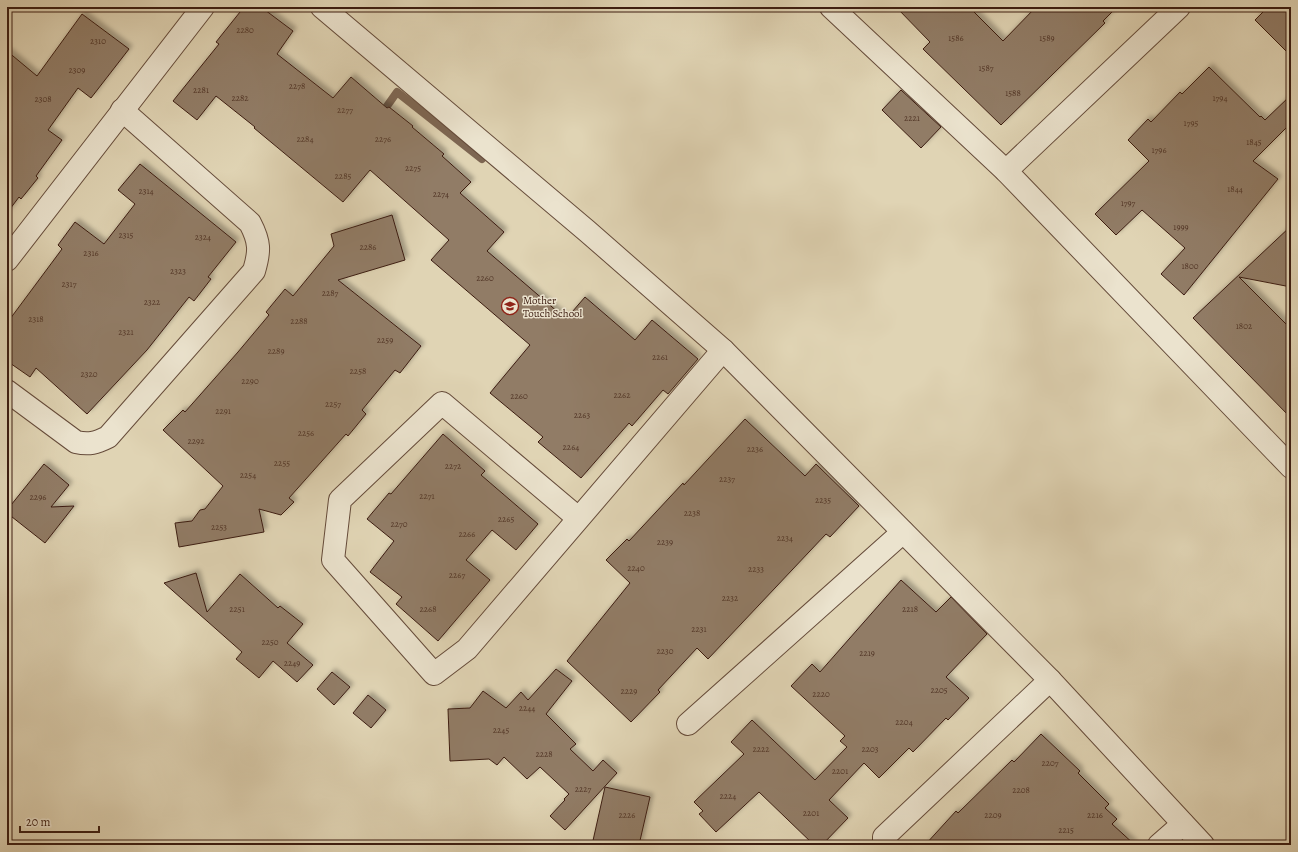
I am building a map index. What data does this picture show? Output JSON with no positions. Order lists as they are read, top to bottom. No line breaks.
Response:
{"places":{"school or university":["Mother Touch School"]},"house_numbers":["2280","1586","1589","2310","1587","2309","2278","2281","1588","2282","1794","2308","2277","2221","1795","2284","2276","1845","1796","2275","2285","1844","2314","2274","1797","1999","2315","2324","2286","2316","1800","2323","2260","2317","2287","2322","2318","2288","1802","2321","2259","2289","2261","2258","2320","2290","2262","2260","2257","2291","2263","2256","2292","2264","2236","2255","2272","2254","2237","2271","2296","2235","2238","2265","2270","2253","2266","2234","2239","2240","2233","2267","2232","2251","2268","2218","2231","2250","2230","2219","2249","2205","2229","2220","2244","2204","2245","2222","2203","2228","2207","2201","2227","2208","2224","2201","2226","2209","2216","2215"],"scale_bar":"20 m"}
